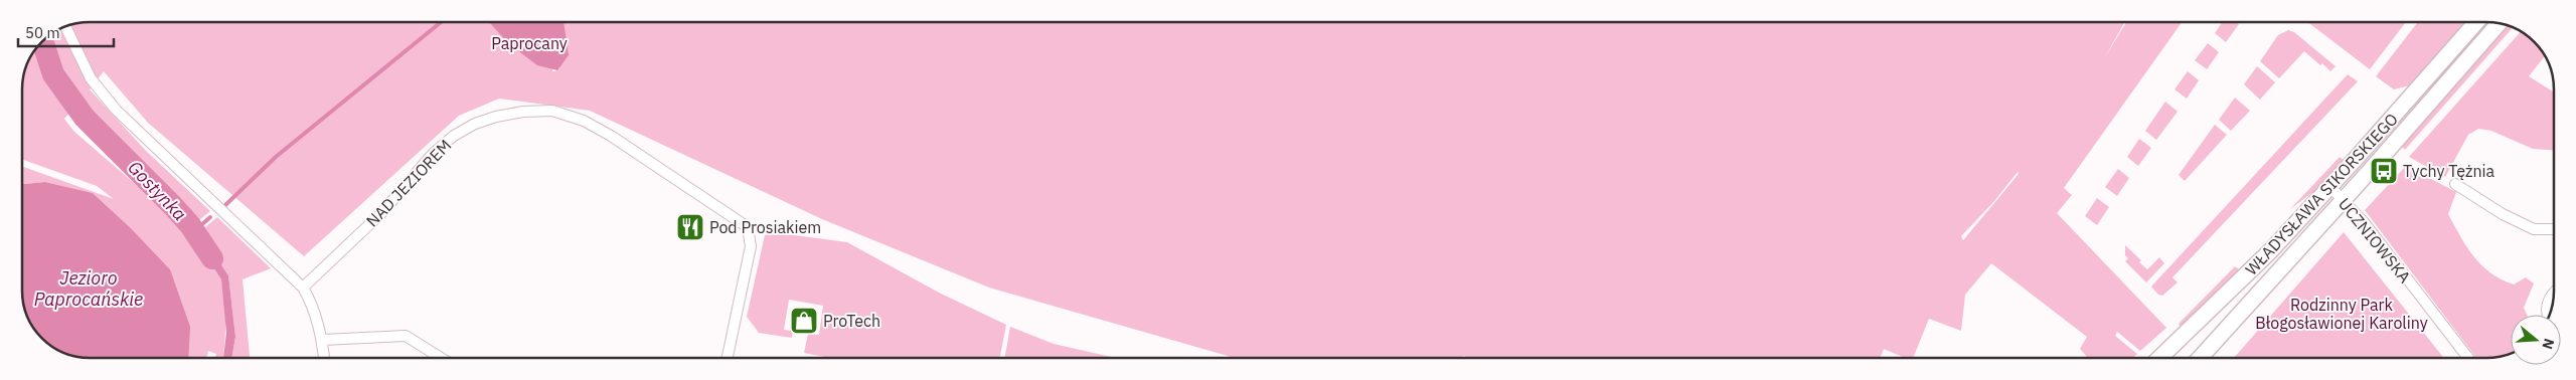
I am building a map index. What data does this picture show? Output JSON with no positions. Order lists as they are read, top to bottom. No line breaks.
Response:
{"streets":{"street":["NAD JEZIOREM","WŁADYSŁAWA SIKORSKIEGO","UCZNIOWSKA"]},"crossings":[["WŁADYSŁAWA SIKORSKIEGO","UCZNIOWSKA"]],"water":["Gostynka","Jezioro Paprocańskie"],"parks":["Paprocany","Rodzinny Park Błogosławionej Karoliny"],"places":{"bus stop":["Tychy Tężnia"],"restaurant":["Pod Prosiakiem"],"shop":["ProTech"]},"scale_bar":"50 m","north":"right"}
